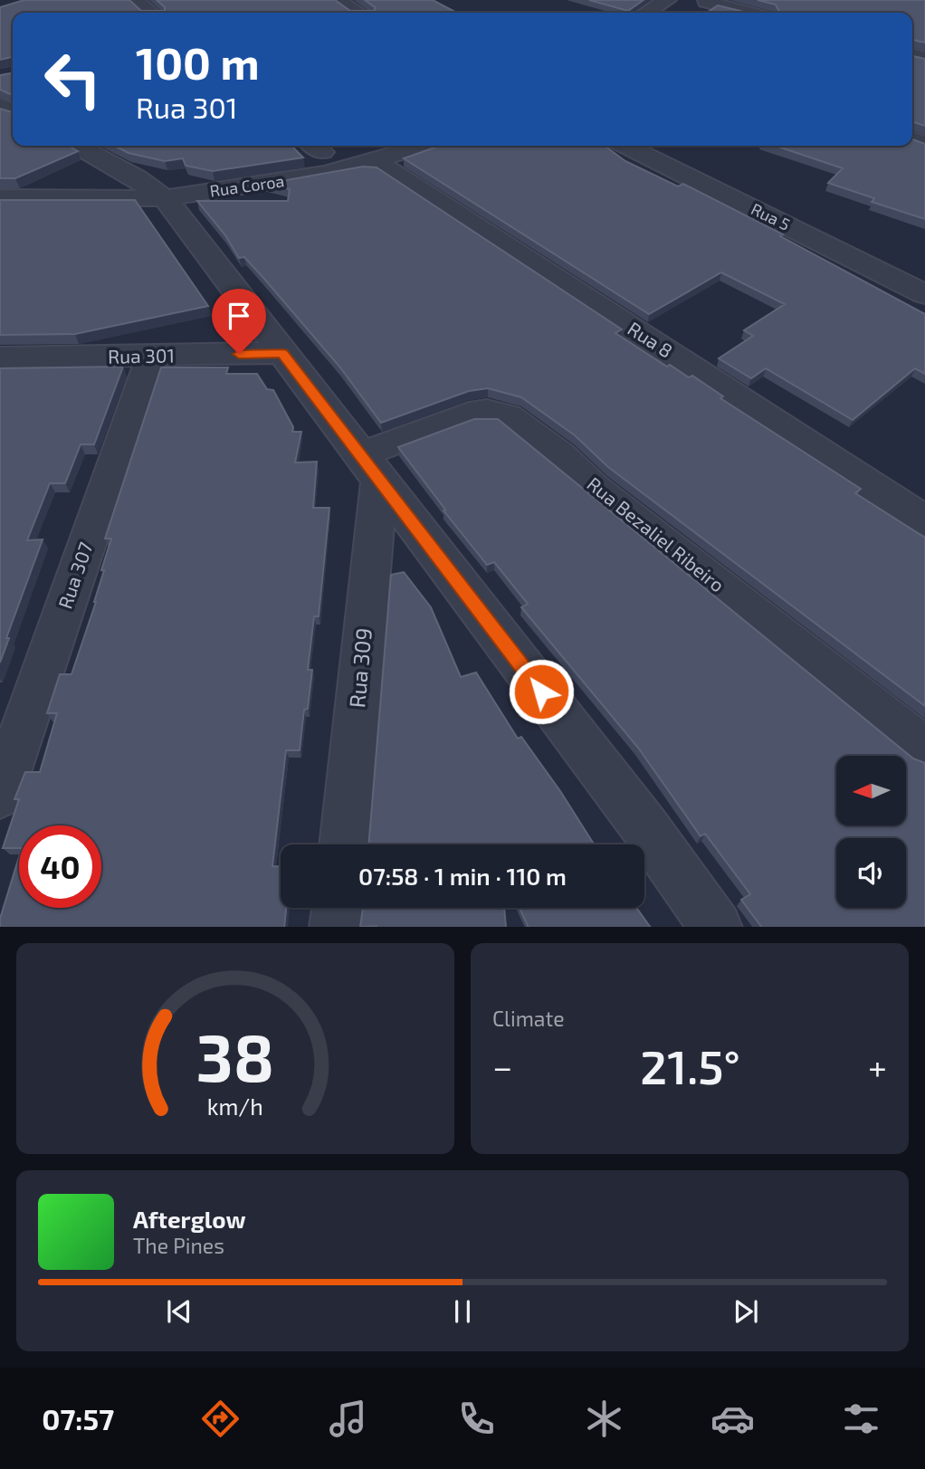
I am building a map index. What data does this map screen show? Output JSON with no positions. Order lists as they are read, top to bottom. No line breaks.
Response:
{"streets":{"street":["Rua Coroa","Rua 5","Rua 8","Rua 301","Rua Bezaliel Ribeiro","Rua 307","Rua 309"]},"crossings":[["Rua Coroa","Rua 8"],["Rua 301","Rua 307"],["Rua Bezaliel Ribeiro","Rua 309"]],"north":"left","page":{"turn":["100 m","Rua 301"],"limit":"40","trip":"07:58 · 1 min · 110 m","tile":"Climate","heat":["−","21.5°","+"],"song":["Afterglow","The Pines"],"tabs":"07:57","gauge":["38","km/h"]}}
